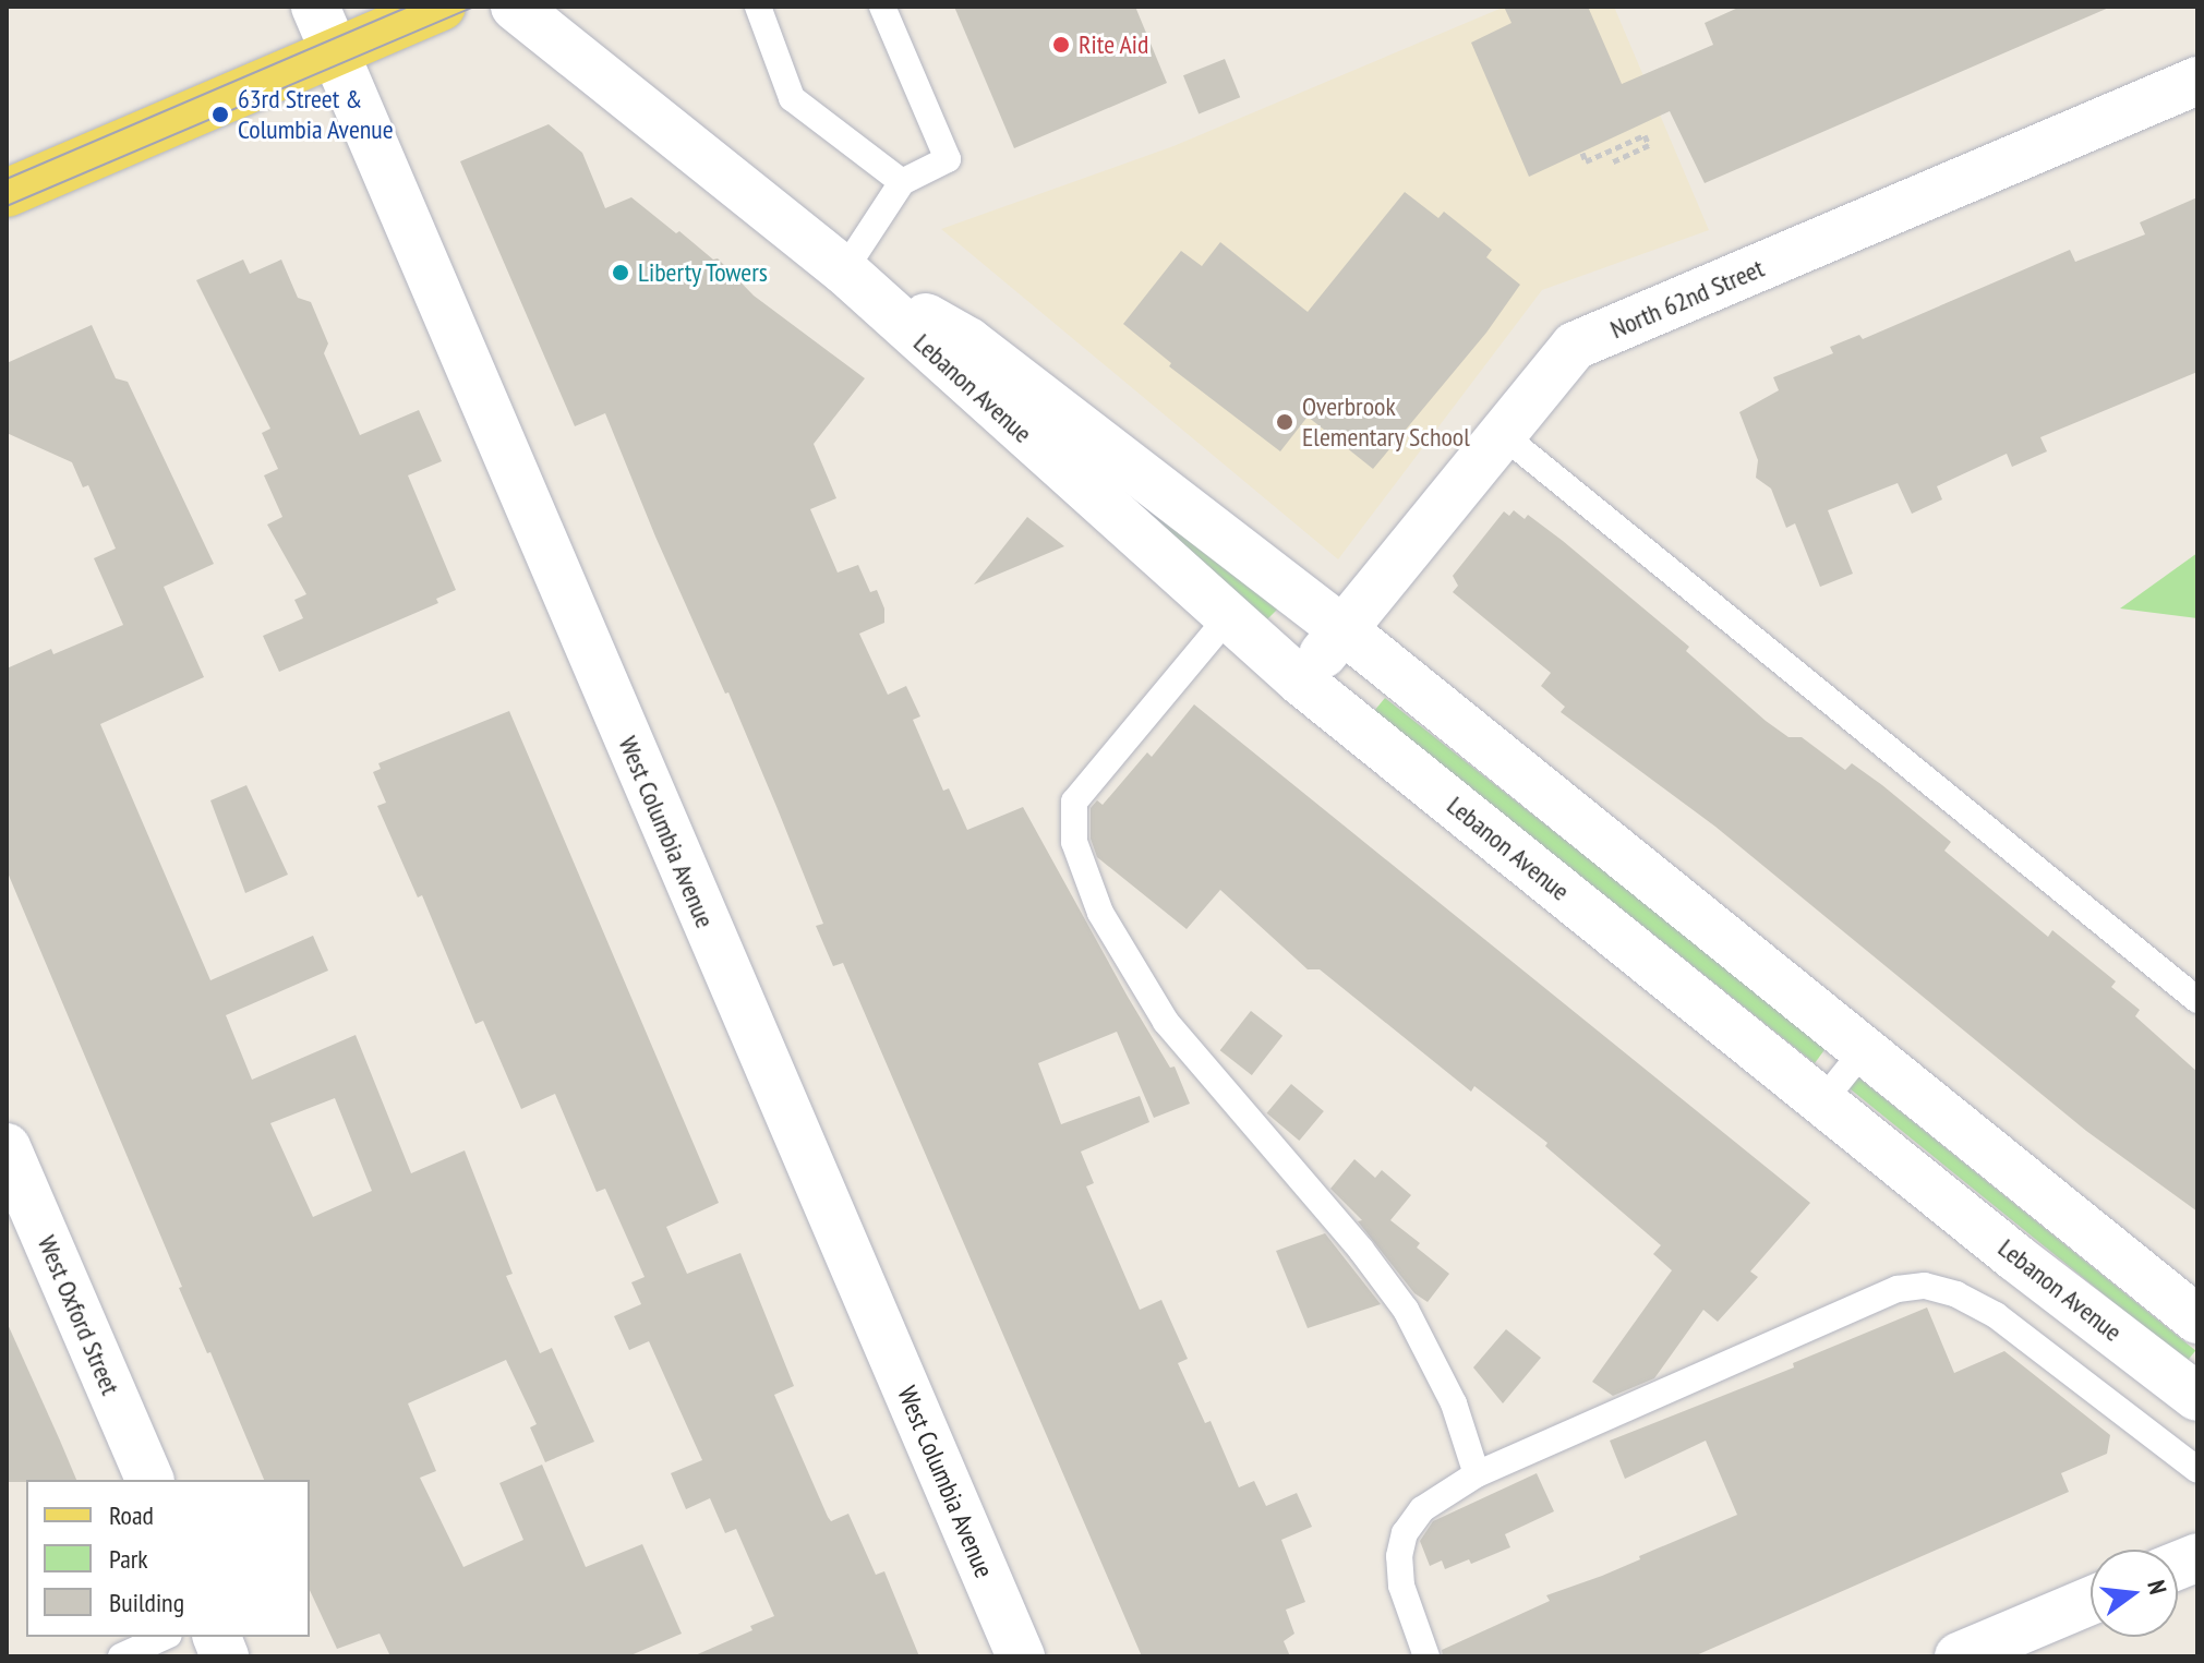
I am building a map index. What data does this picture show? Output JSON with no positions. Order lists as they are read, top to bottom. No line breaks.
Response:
{"streets":{"street":["North 62nd Street","Lebanon Avenue","West Columbia Avenue","West Oxford Street"]},"crossings":[["North 62nd Street","Lebanon Avenue"]],"places":["Rite Aid","63rd Street & Columbia Avenue","Liberty Towers","Overbrook Elementary School"],"legend":["Road","Park","Building"],"north":"right"}
